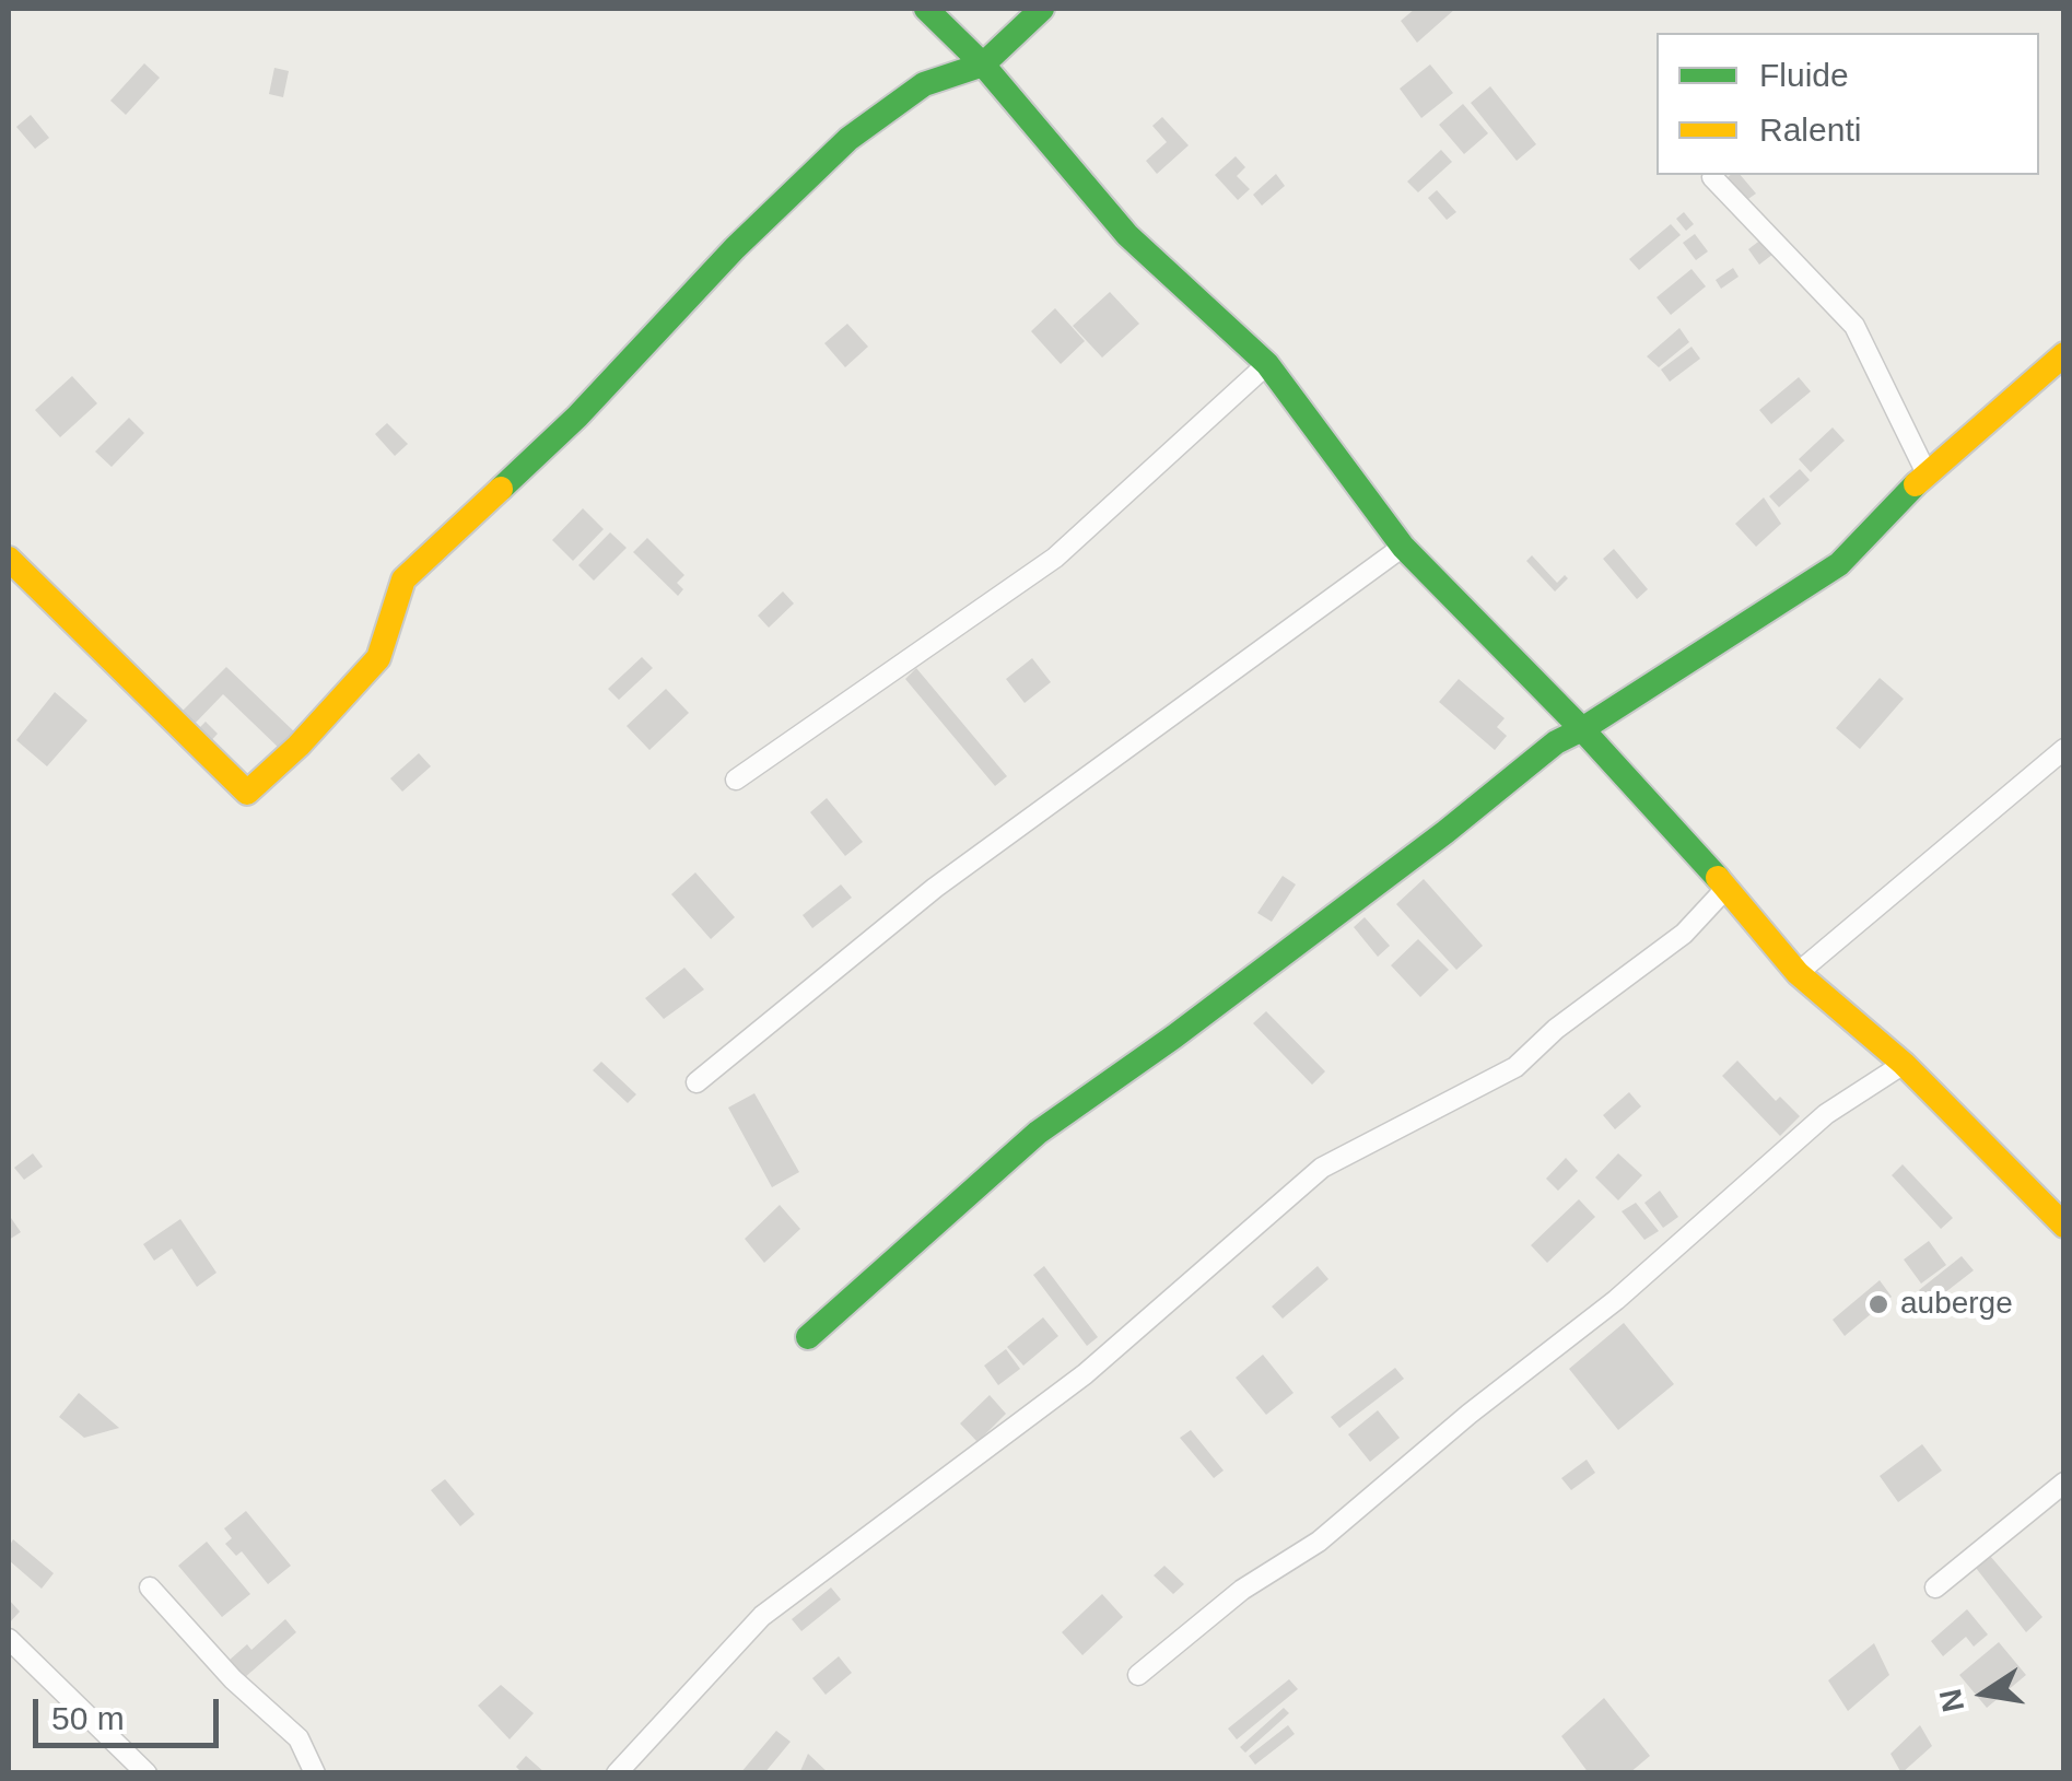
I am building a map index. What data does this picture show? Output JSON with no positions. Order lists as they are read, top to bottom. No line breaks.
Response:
{"places":["auberge"],"legend":["Fluide","Ralenti"],"scale_bar":"50 m","north":"left"}
